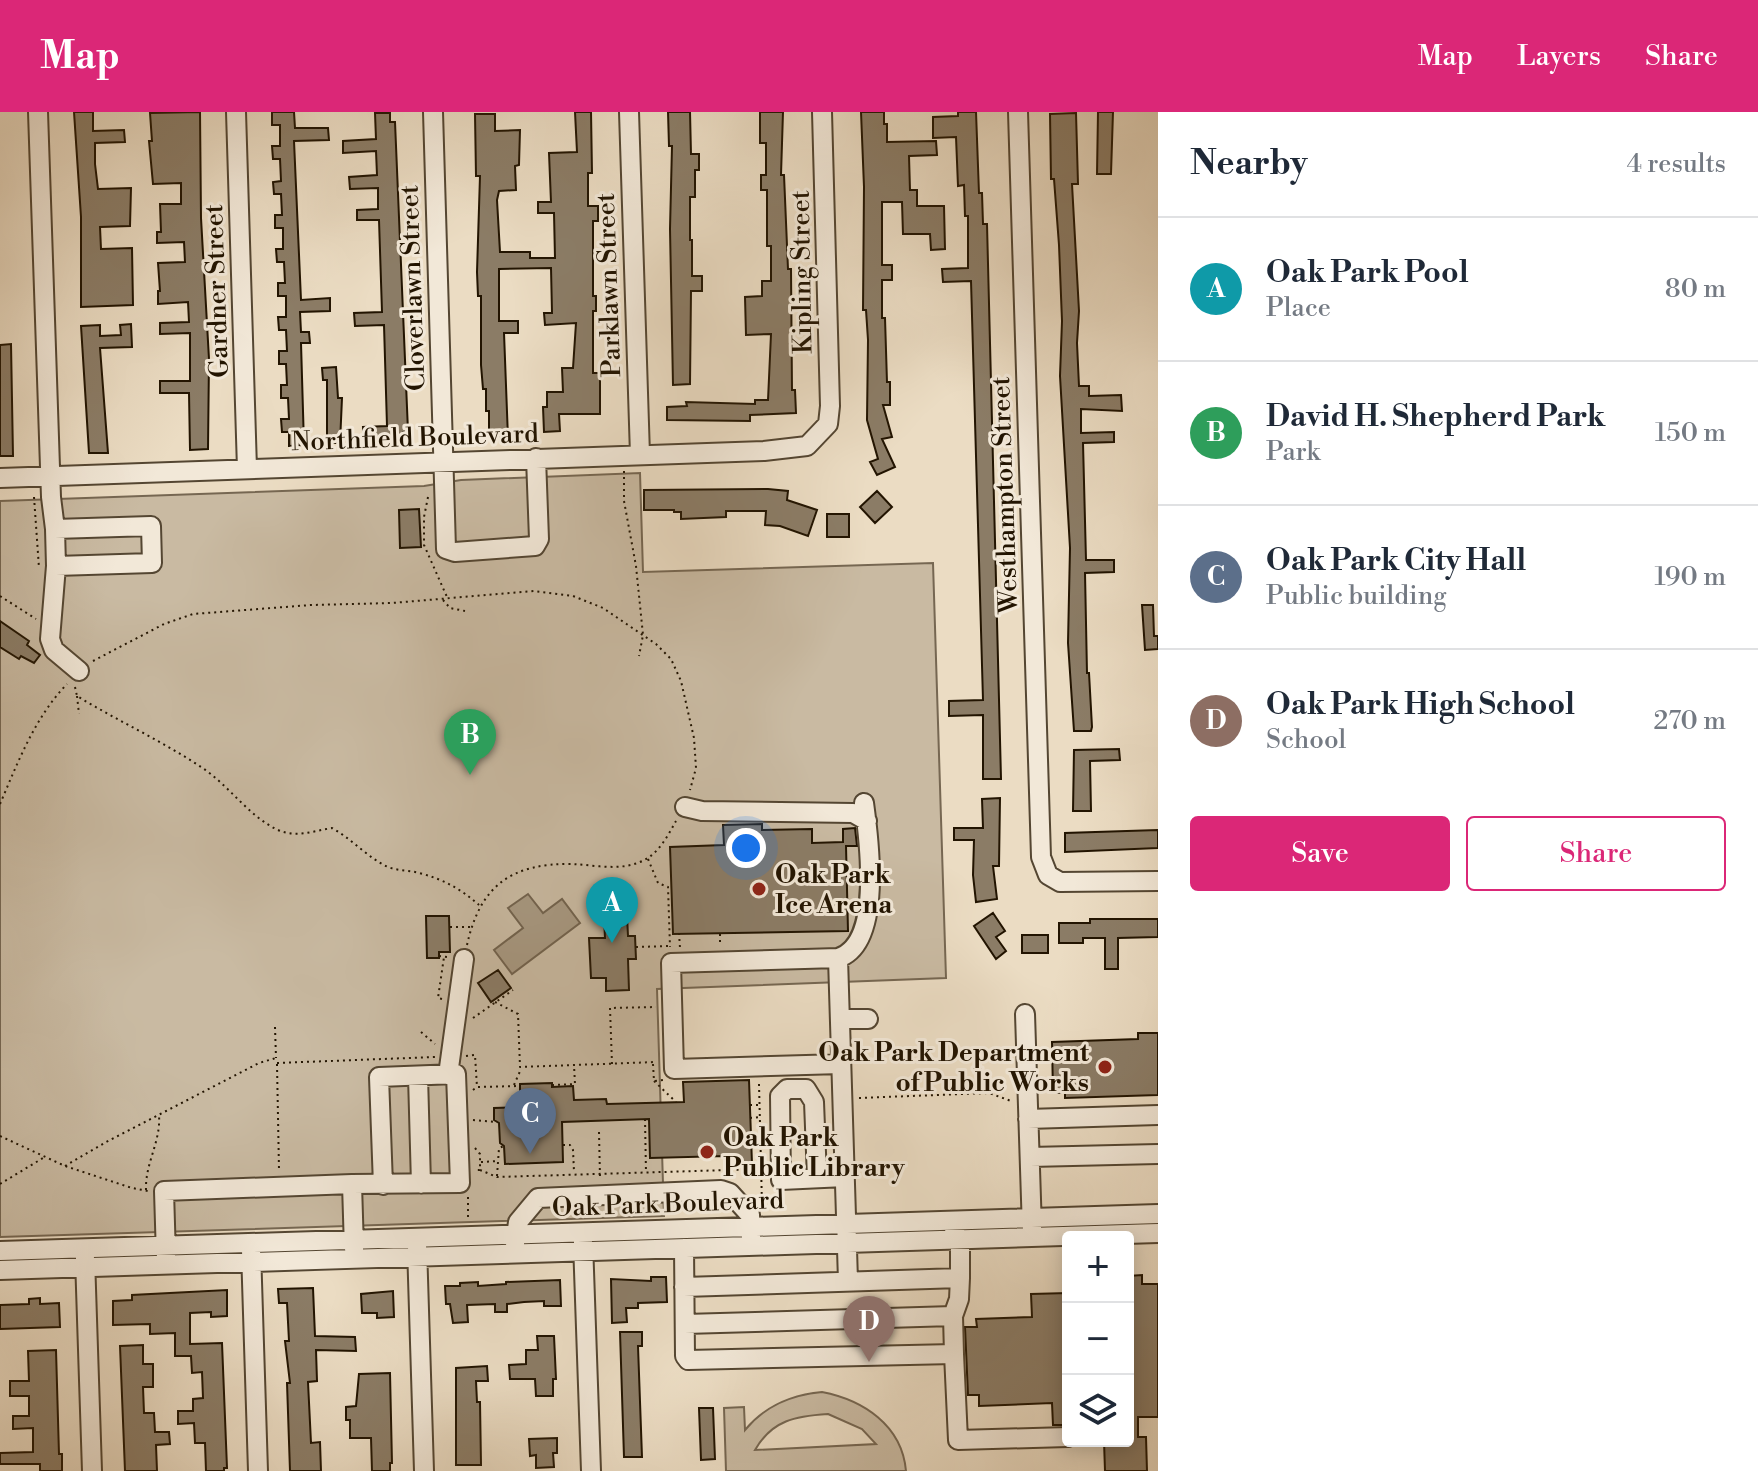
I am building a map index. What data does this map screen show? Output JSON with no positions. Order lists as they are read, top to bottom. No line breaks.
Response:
{"streets":{"street":["Kipling Street","Parklawn Street","Cloverlawn Street","Gardner Street","Northfield Boulevard","Westhampton Street","Oak Park Boulevard"]},"crossings":[["Kipling Street","Northfield Boulevard"],["Parklawn Street","Northfield Boulevard"],["Cloverlawn Street","Northfield Boulevard"],["Gardner Street","Northfield Boulevard"]],"places":["Oak Park Ice Arena","Oak Park Department of Public Works","Oak Park Public Library"],"page":{"header":"Map","nav":["Map","Layers","Share"],"heading":["Nearby","4 results"],"list":[{"mark":"A","name":"Oak Park Pool","note":"Place","value":"80 m"},{"mark":"B","name":"David H. Shepherd Park","note":"Park","value":"150 m"},{"mark":"C","name":"Oak Park City Hall","note":"Public building","value":"190 m"},{"mark":"D","name":"Oak Park High School","note":"School","value":"270 m"}],"pins":["B","A","C","D"],"buttons":["Save","Share"],"map_buttons":["+","−"]}}
